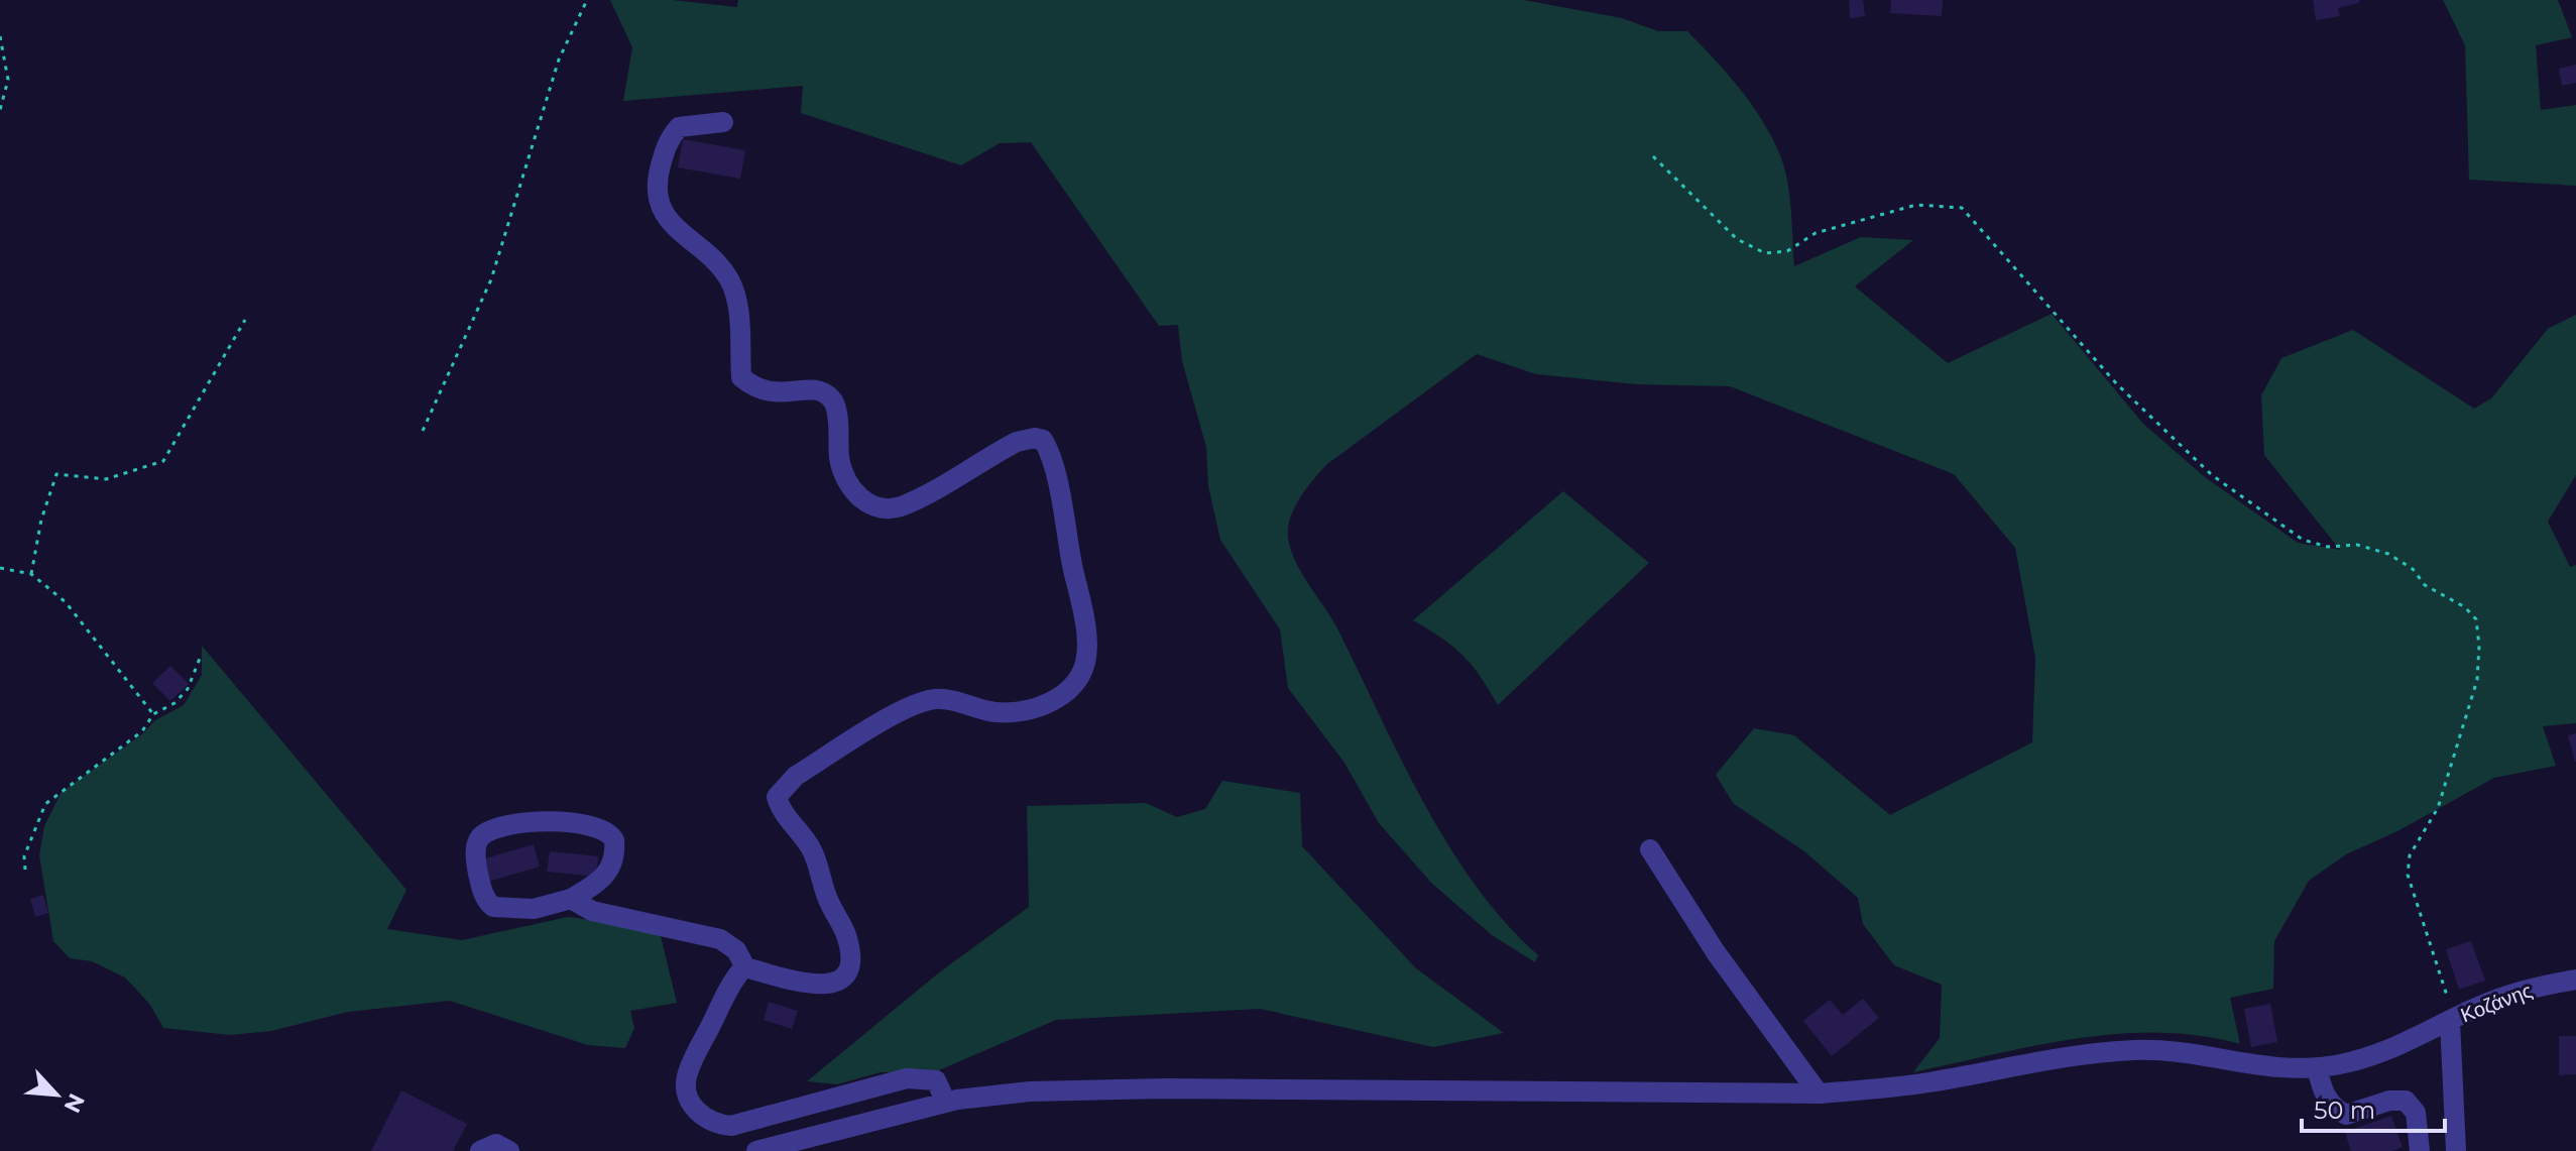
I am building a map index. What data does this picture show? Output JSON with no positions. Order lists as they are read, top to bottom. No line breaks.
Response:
{"streets":{"street":["Κοζάνης"]},"scale_bar":"50 m","north":"bottom right"}
